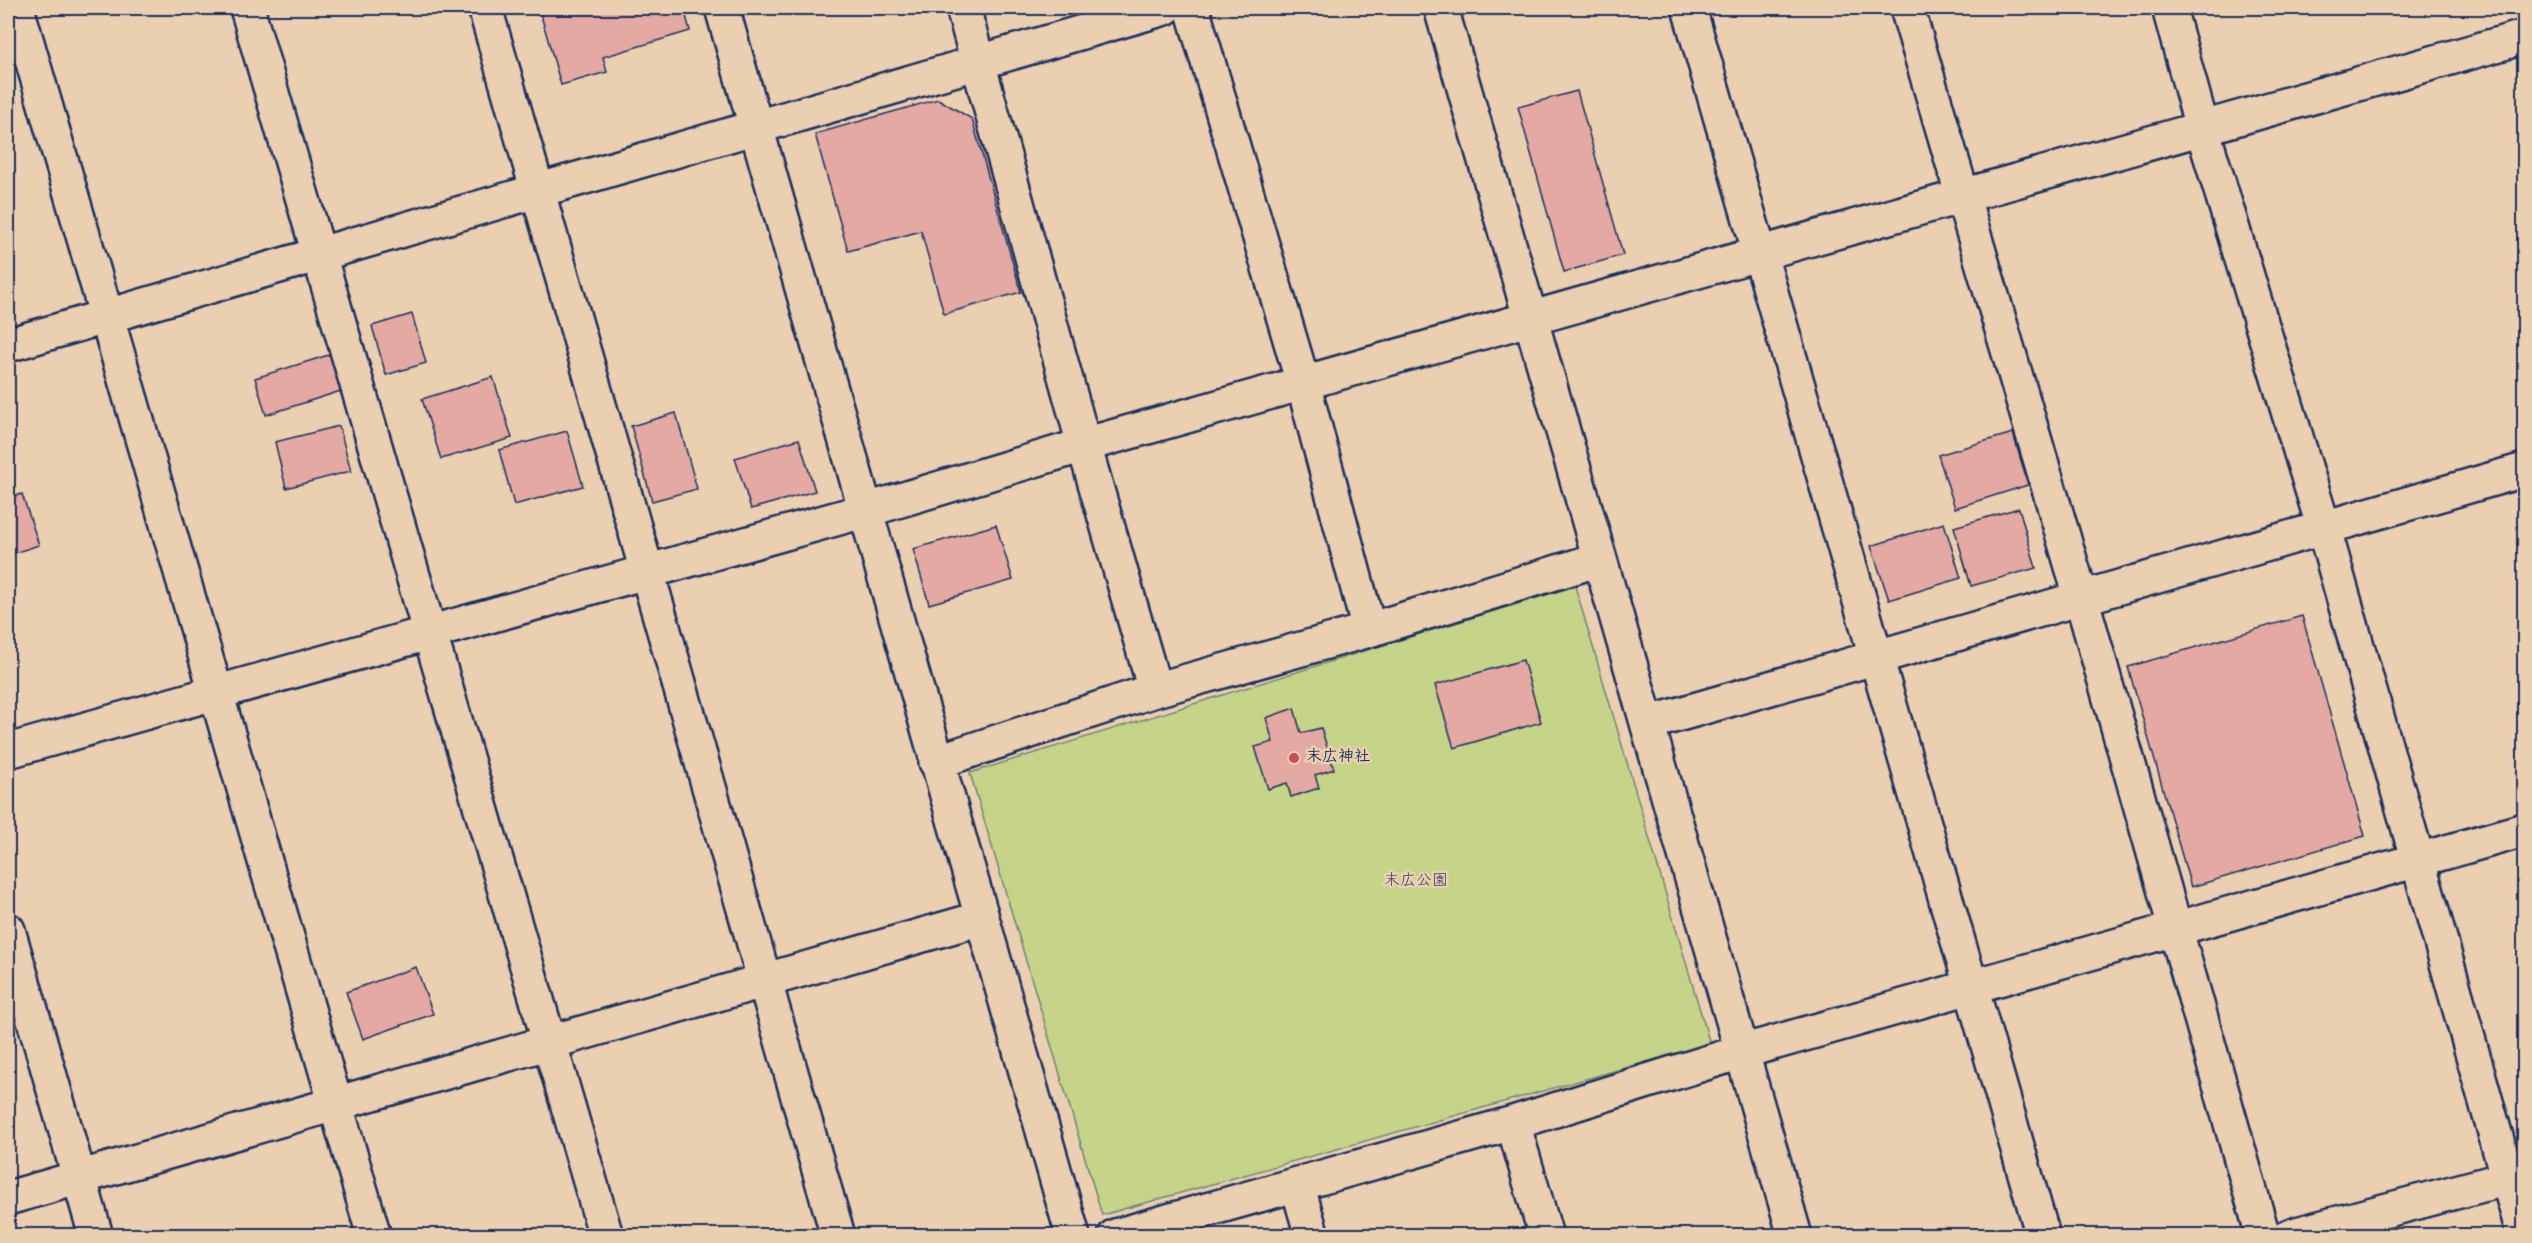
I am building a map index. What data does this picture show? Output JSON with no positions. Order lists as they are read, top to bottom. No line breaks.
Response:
{"parks":["末広公園"],"places":["末広神社"]}
